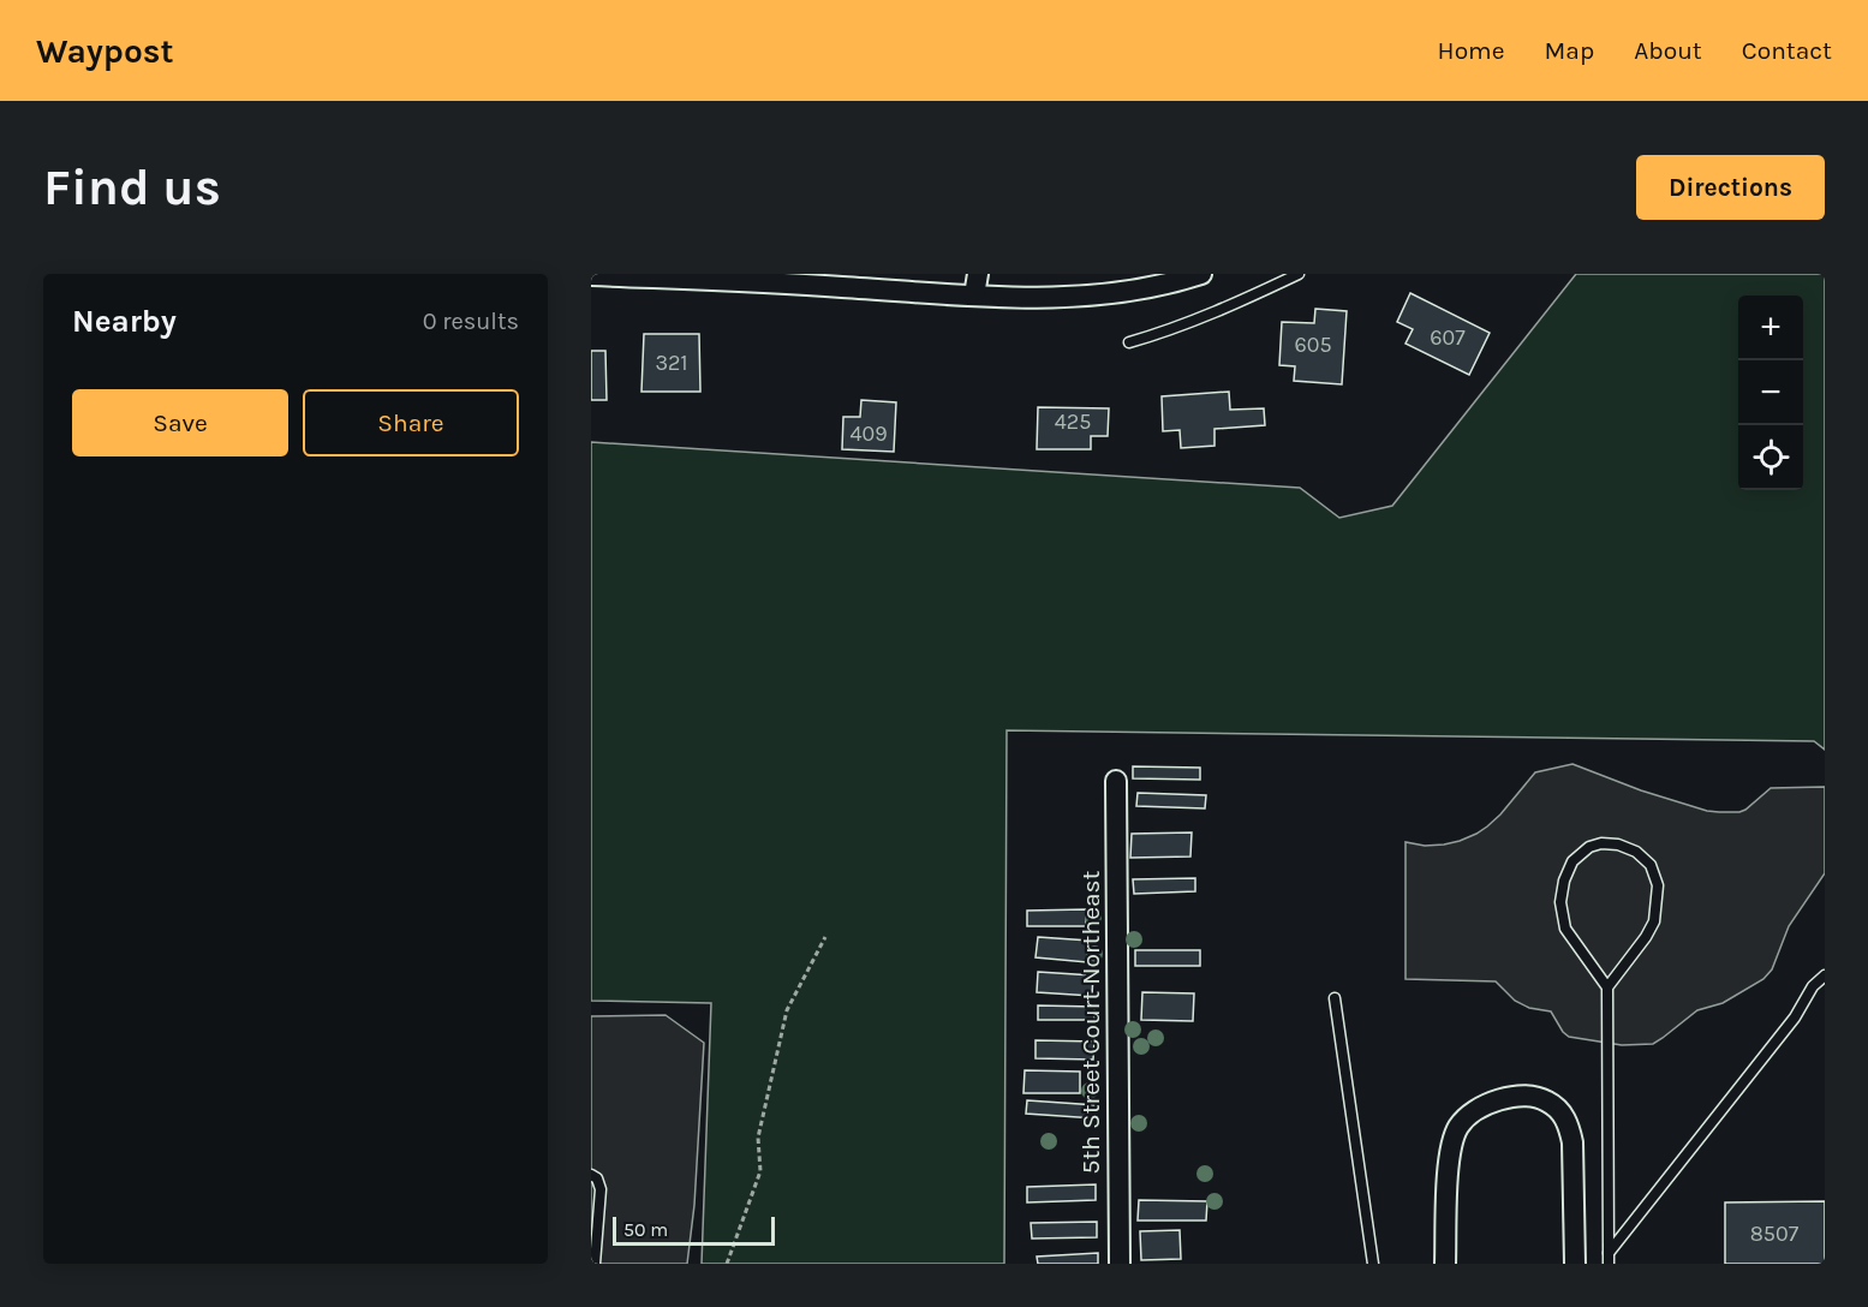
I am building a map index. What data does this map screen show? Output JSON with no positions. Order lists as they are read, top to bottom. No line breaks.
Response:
{"streets":{"street":["5th Street Court Northeast"]},"house_numbers":["607","605","321","425","409","8507"],"scale_bar":"50 m","page":{"header":"Waypost","nav":["Home","Map","About","Contact"],"buttons":["Directions",["Save","Share"]],"title":"Find us","heading":["Nearby","0 results"],"map_buttons":["+","−"],"scale":"50 m"}}
